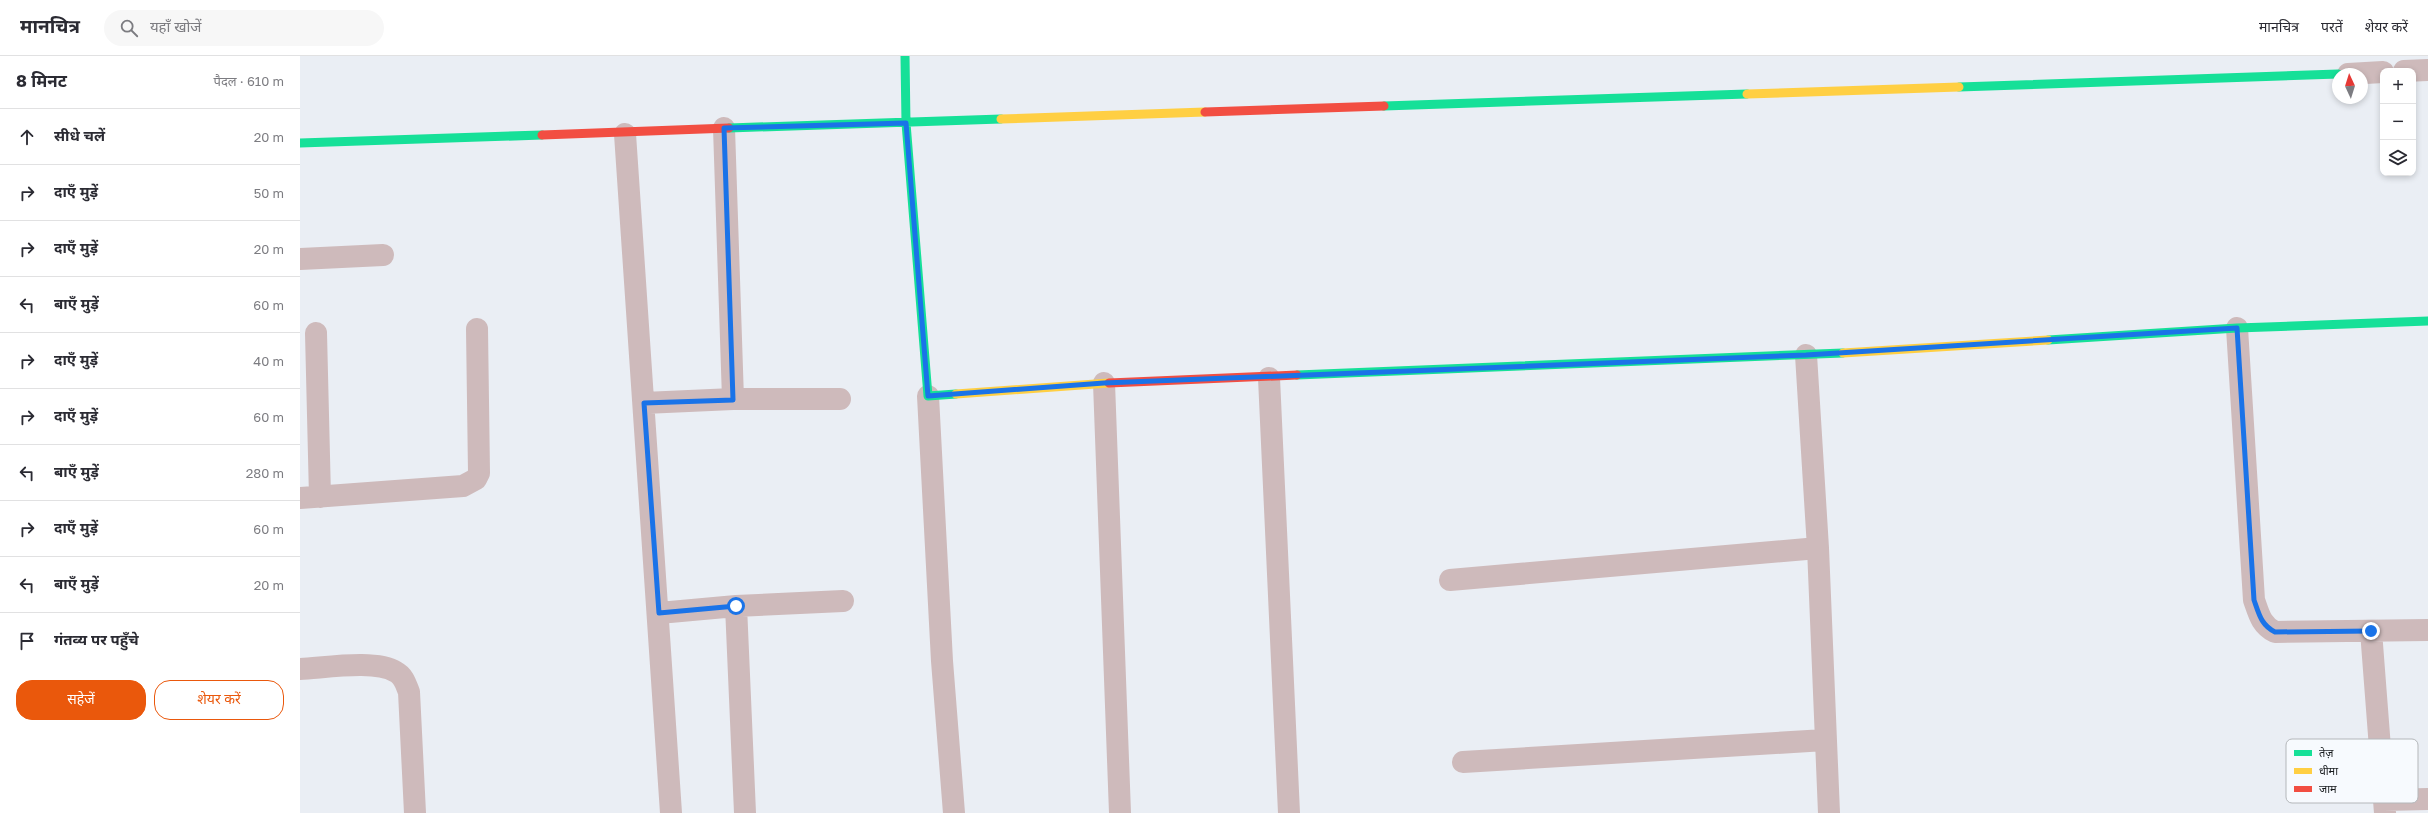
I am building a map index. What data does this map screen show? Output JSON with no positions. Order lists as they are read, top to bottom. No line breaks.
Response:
{"legend":["तेज़","धीमा","जाम"],"north":"top","page":{"header":"मानचित्र","search":"यहाँ खोजें","nav":["मानचित्र","परतें","शेयर करें"],"heading":["8 मिनट","पैदल · 610 m"],"map_buttons":["+","−"],"list":[["सीधे चलें","20 m"],["दाएँ मुड़ें","50 m"],["दाएँ मुड़ें","20 m"],["बाएँ मुड़ें","60 m"],["दाएँ मुड़ें","40 m"],["दाएँ मुड़ें","60 m"],["बाएँ मुड़ें","280 m"],["दाएँ मुड़ें","60 m"],["बाएँ मुड़ें","20 m"],"गंतव्य पर पहुँचे"],"buttons":["सहेजें","शेयर करें"]}}
